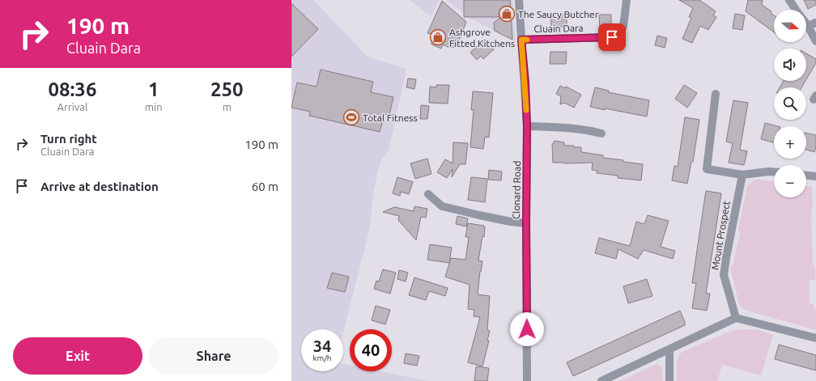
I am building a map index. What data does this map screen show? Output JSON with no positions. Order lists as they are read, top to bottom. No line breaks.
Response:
{"streets":{"street":["Cluain Dara","Clonard Road","Mount Prospect"]},"crossings":[["Cluain Dara","Clonard Road"]],"places":{"shop":["The Saucy Butcher","Ashgrove Fitted Kitchens"],"sports":["Total Fitness"]},"north":"right","page":{"turn":["190 m","Cluain Dara"],"map_buttons":["+","−"],"eta":["08:36","Arrival","1","min","250","m"],"list":[{"name":"Turn right","note":"Cluain Dara","value":"190 m"},{"name":"Arrive at destination","value":"60 m"}],"speed":"34 km/h","limit":"40","buttons":["Exit","Share"]}}
